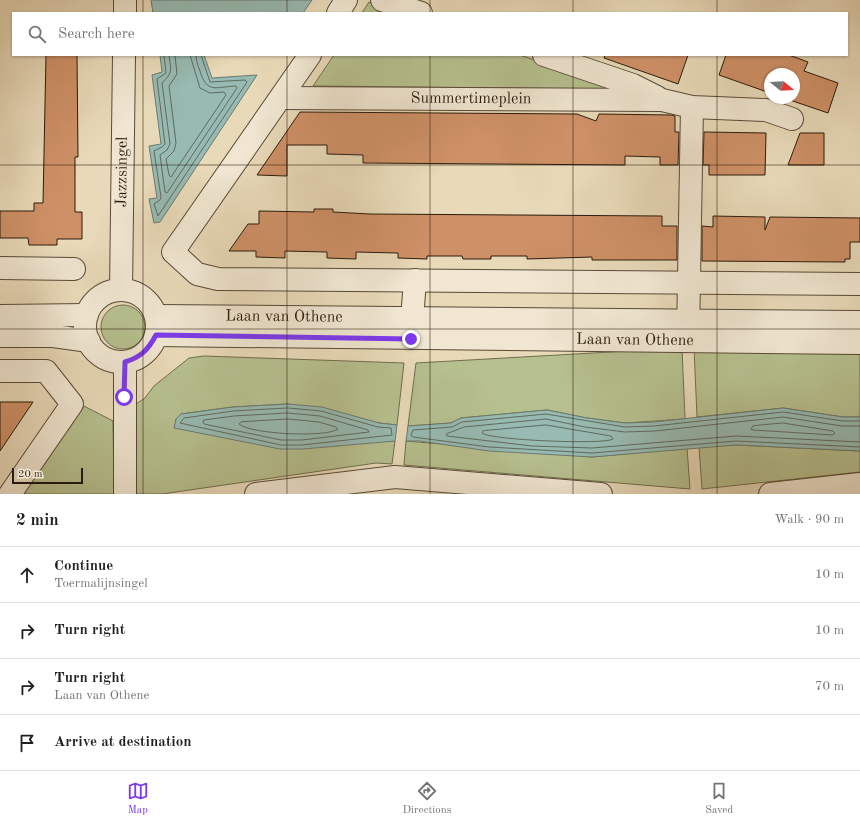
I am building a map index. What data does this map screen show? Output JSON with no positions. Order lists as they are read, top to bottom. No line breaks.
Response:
{"streets":{"street":["Summertimeplein","Jazzsingel","Laan van Othene"]},"crossings":[["Jazzsingel","Laan van Othene"]],"scale_bar":"20 m","north":"right","page":{"search":"Search here","scale":"20 m","heading":["2 min","Walk · 90 m"],"list":[["Continue","Toermalijnsingel","10 m"],["Turn right","10 m"],["Turn right","Laan van Othene","70 m"],"Arrive at destination"],"nav":["Map","Directions","Saved"]}}
